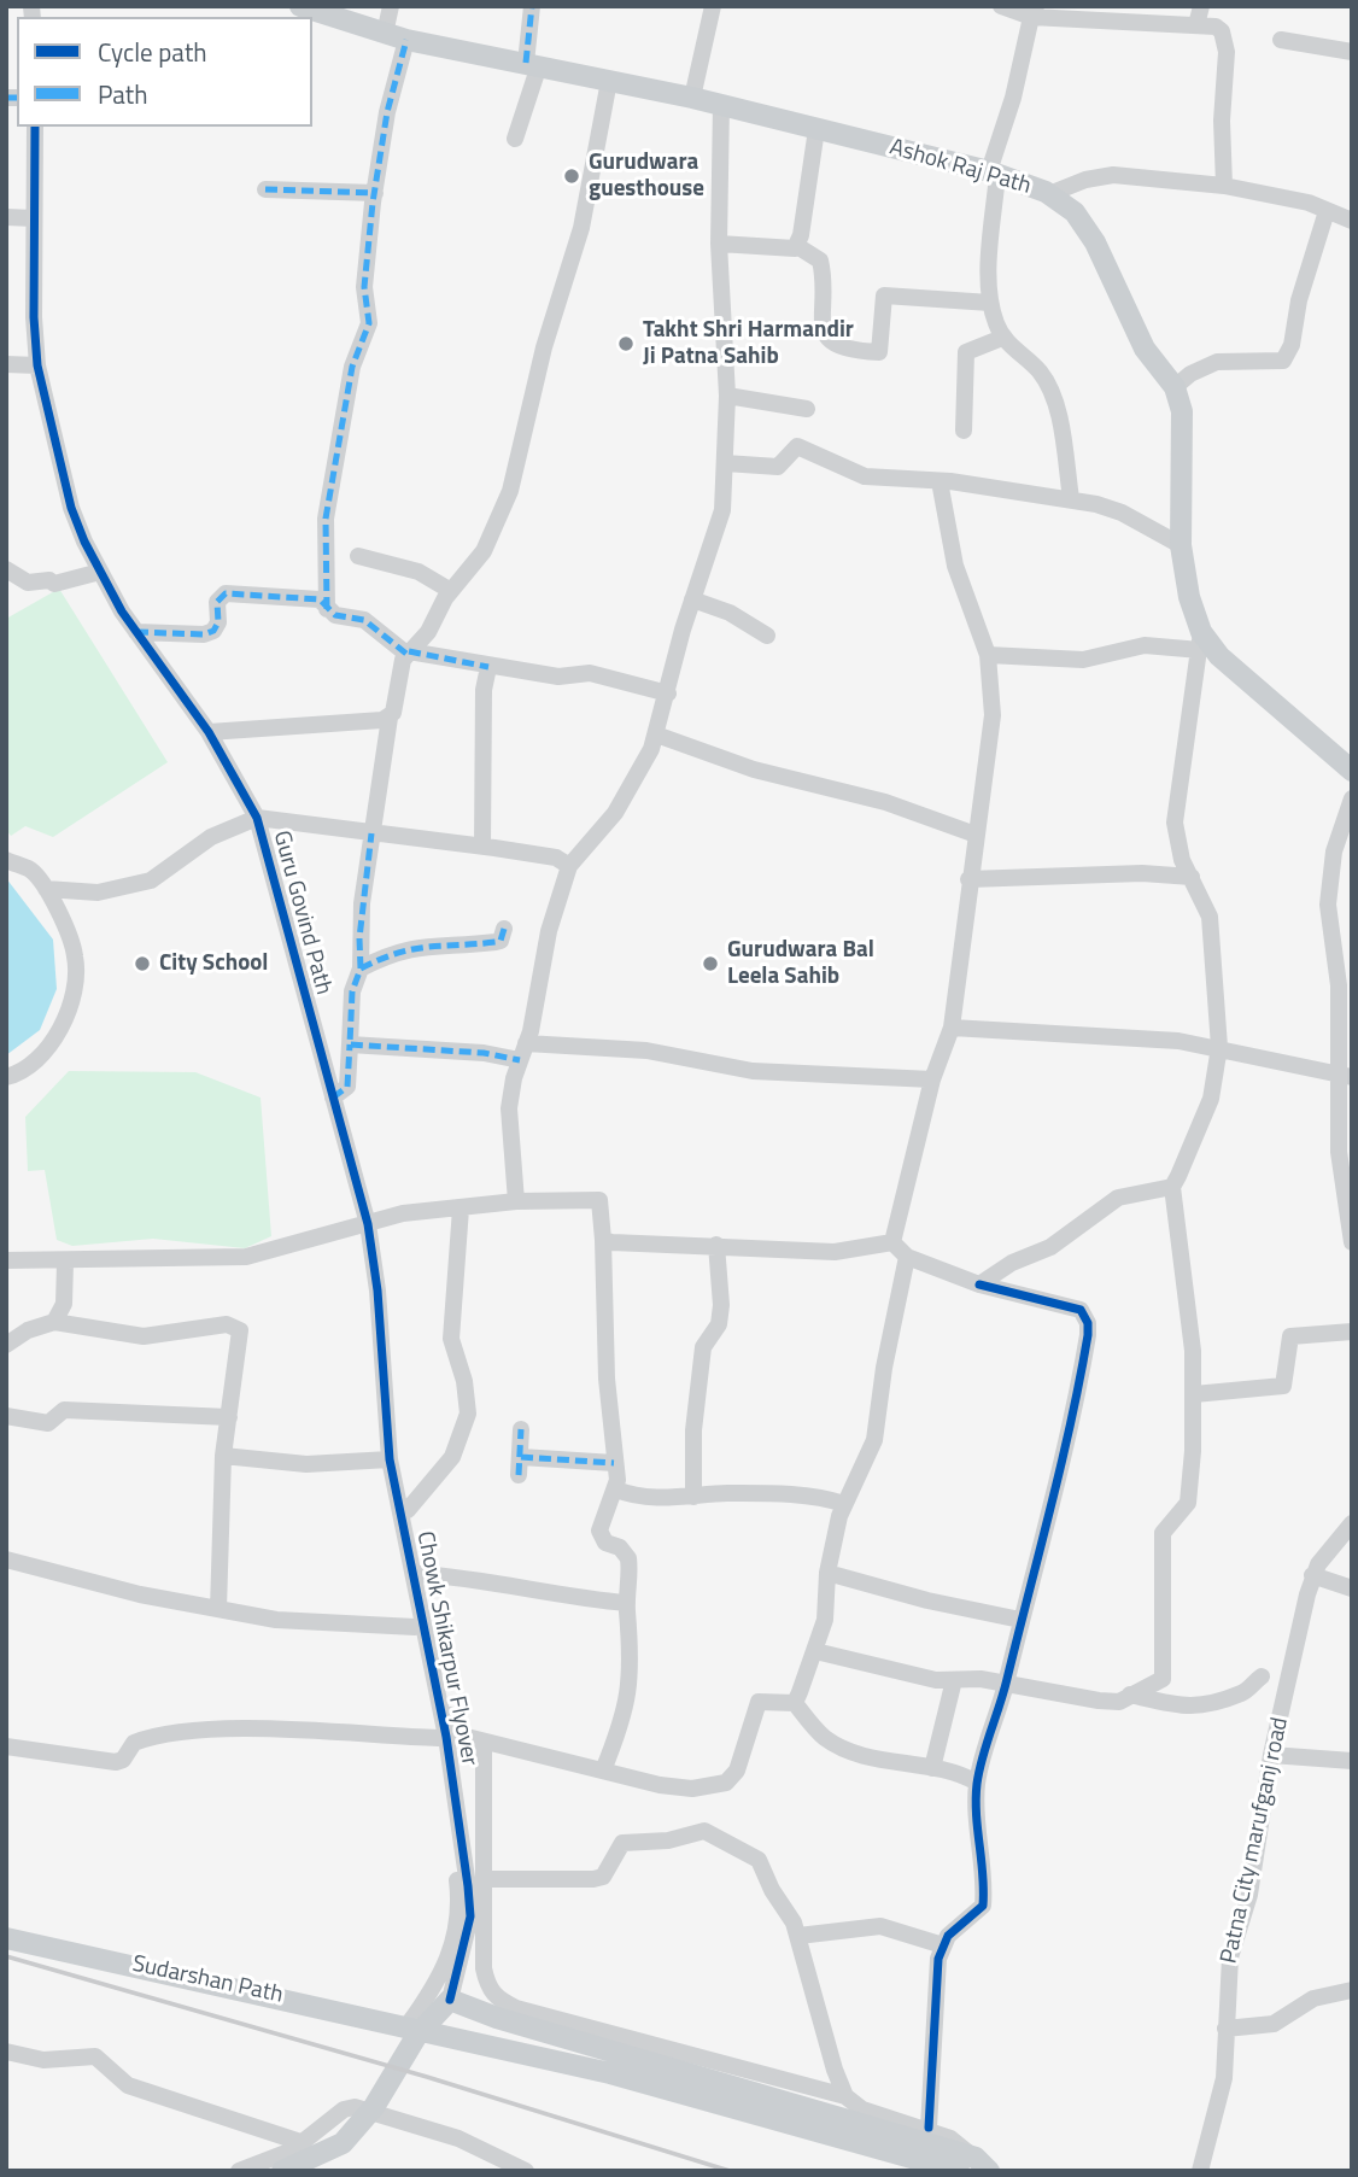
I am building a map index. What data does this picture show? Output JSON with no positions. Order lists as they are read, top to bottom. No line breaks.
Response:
{"streets":{"main road":["Ashok Raj Path","Chowk Shikarpur Flyover","Sudarshan Path"],"street":["Guru Govind Path","Patna City marufganj road"]},"crossings":[["Guru Govind Path","Chowk Shikarpur Flyover"]],"places":["Gurudwara guesthouse","Takht Shri Harmandir Ji Patna Sahib","City School","Gurudwara Bal Leela Sahib"],"legend":["Cycle path","Path"]}
